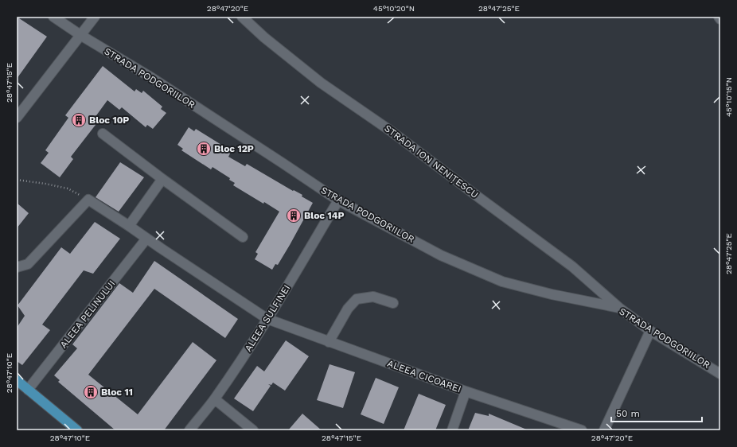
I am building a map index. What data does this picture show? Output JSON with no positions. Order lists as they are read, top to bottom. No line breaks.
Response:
{"streets":{"street":["STRADA PODGORIILOR","STRADA ION NENIȚESCU","ALEEA PELINULUI","ALEEA SULFINEI","ALEEA CICOAREI"]},"crossings":[["STRADA PODGORIILOR","STRADA ION NENIȚESCU"],["STRADA PODGORIILOR","ALEEA SULFINEI"],["ALEEA SULFINEI","ALEEA CICOAREI"]],"places":{"building":["Bloc 10P","Bloc 12P","Bloc 14P","Bloc 11"]},"scale_bar":"50 m","coordinates":["28°47'20\"E","45°10'20\"N","28°47'25\"E","28°47'15\"E","45°10'15\"N","28°47'10\"E"]}
